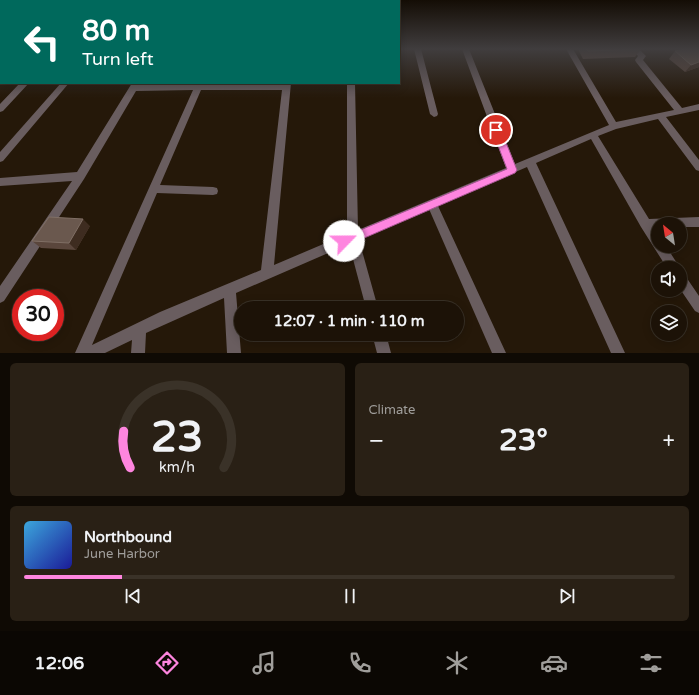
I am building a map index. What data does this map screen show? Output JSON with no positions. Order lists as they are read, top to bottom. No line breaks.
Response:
{"north":"top left","page":{"turn":["80 m","Turn left"],"limit":"30","trip":"12:07 · 1 min · 110 m","tile":"Climate","heat":["−","23°","+"],"song":["Northbound","June Harbor"],"tabs":"12:06","gauge":["23","km/h"]}}
